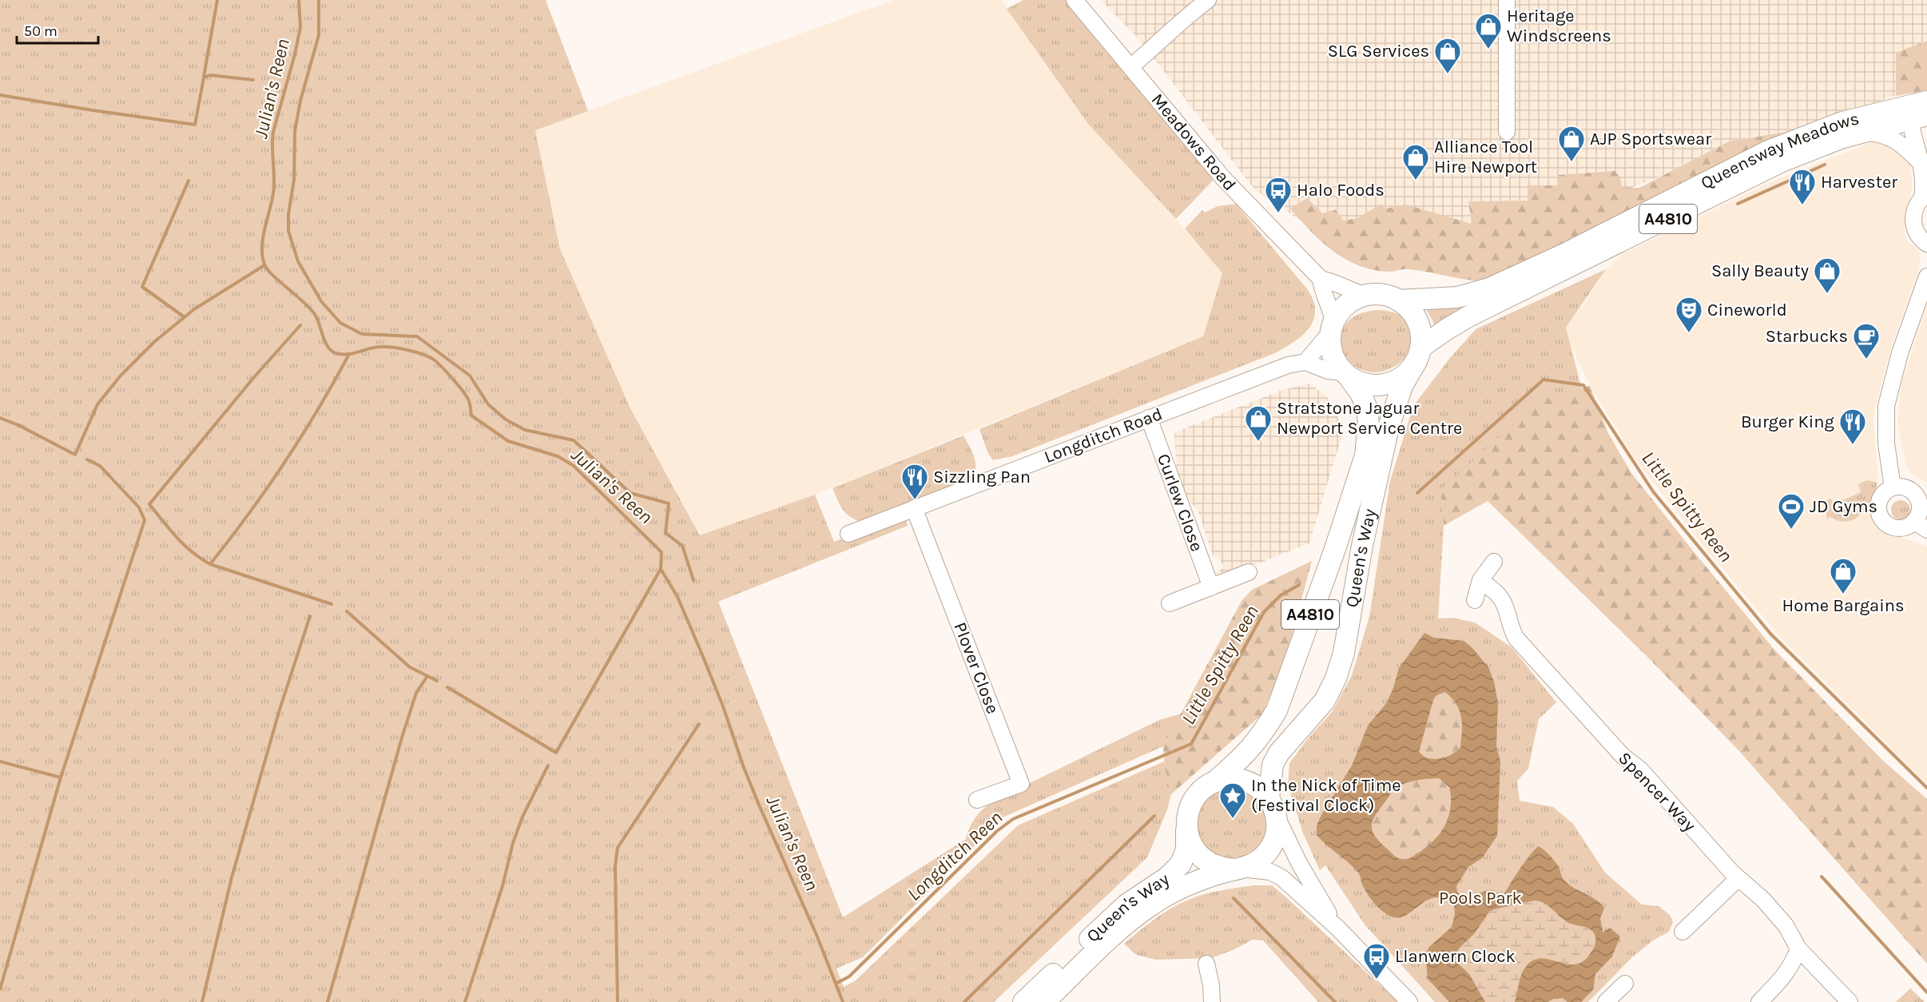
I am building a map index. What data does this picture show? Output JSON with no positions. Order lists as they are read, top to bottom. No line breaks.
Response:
{"streets":{"main road":["Queensway Meadows","A4810","Queen's Way"],"street":["Meadows Road","Longditch Road","Curlew Close","Plover Close","Spencer Way"]},"crossings":[["Meadows Road","Queensway Meadows"],["Meadows Road","Queen's Way"],["Queensway Meadows","Queen's Way"],["Longditch Road","Curlew Close"],["Longditch Road","Plover Close"]],"water":["Julian's Reen","Little Spitty Reen","Longditch Reen"],"parks":["Pools Park"],"places":{"shop":["Heritage Windscreens","SLG Services","AJP Sportswear","Alliance Tool Hire Newport","Sally Beauty","Stratstone Jaguar Newport Service Centre","Home Bargains"],"restaurant":["Harvester","Burger King","Sizzling Pan"],"bus stop":["Halo Foods","Llanwern Clock"],"theatre":["Cineworld"],"cafe":["Starbucks"],"sports":["JD Gyms"],"place":["In the Nick of Time (Festival Clock)"]},"scale_bar":"50 m"}
